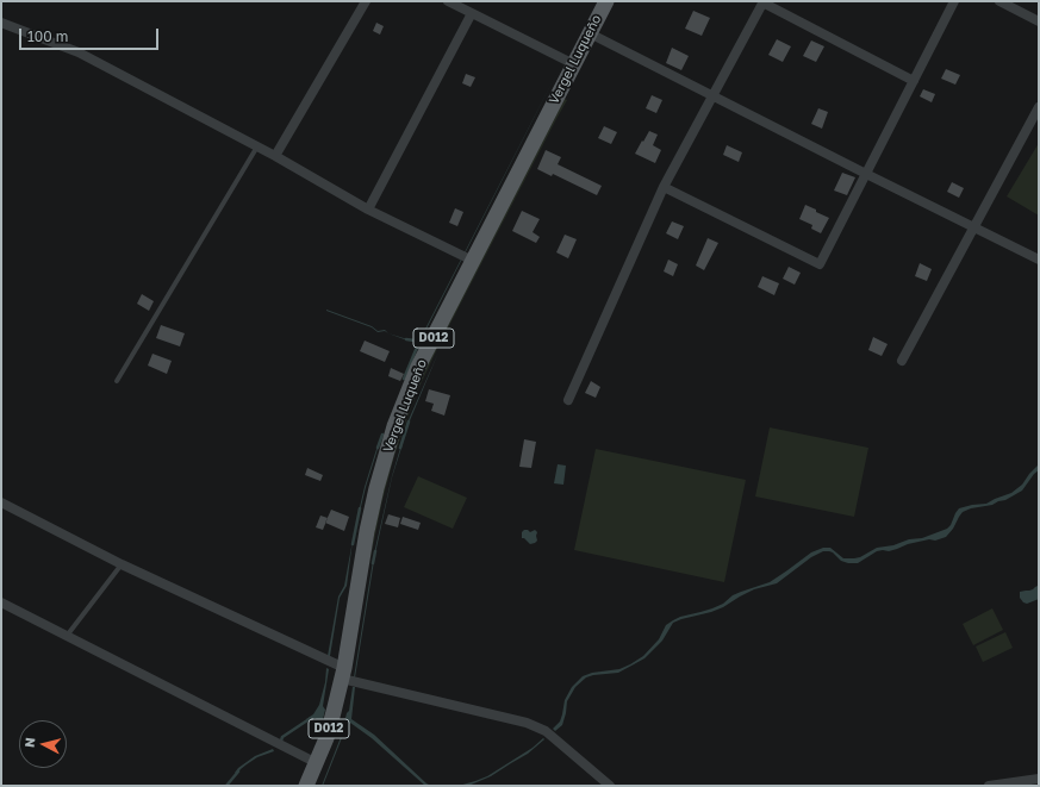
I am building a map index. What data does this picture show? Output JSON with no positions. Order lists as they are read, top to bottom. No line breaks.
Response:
{"streets":{"main road":["Vergel Luqueño","D012"]},"scale_bar":"100 m","north":"left"}
